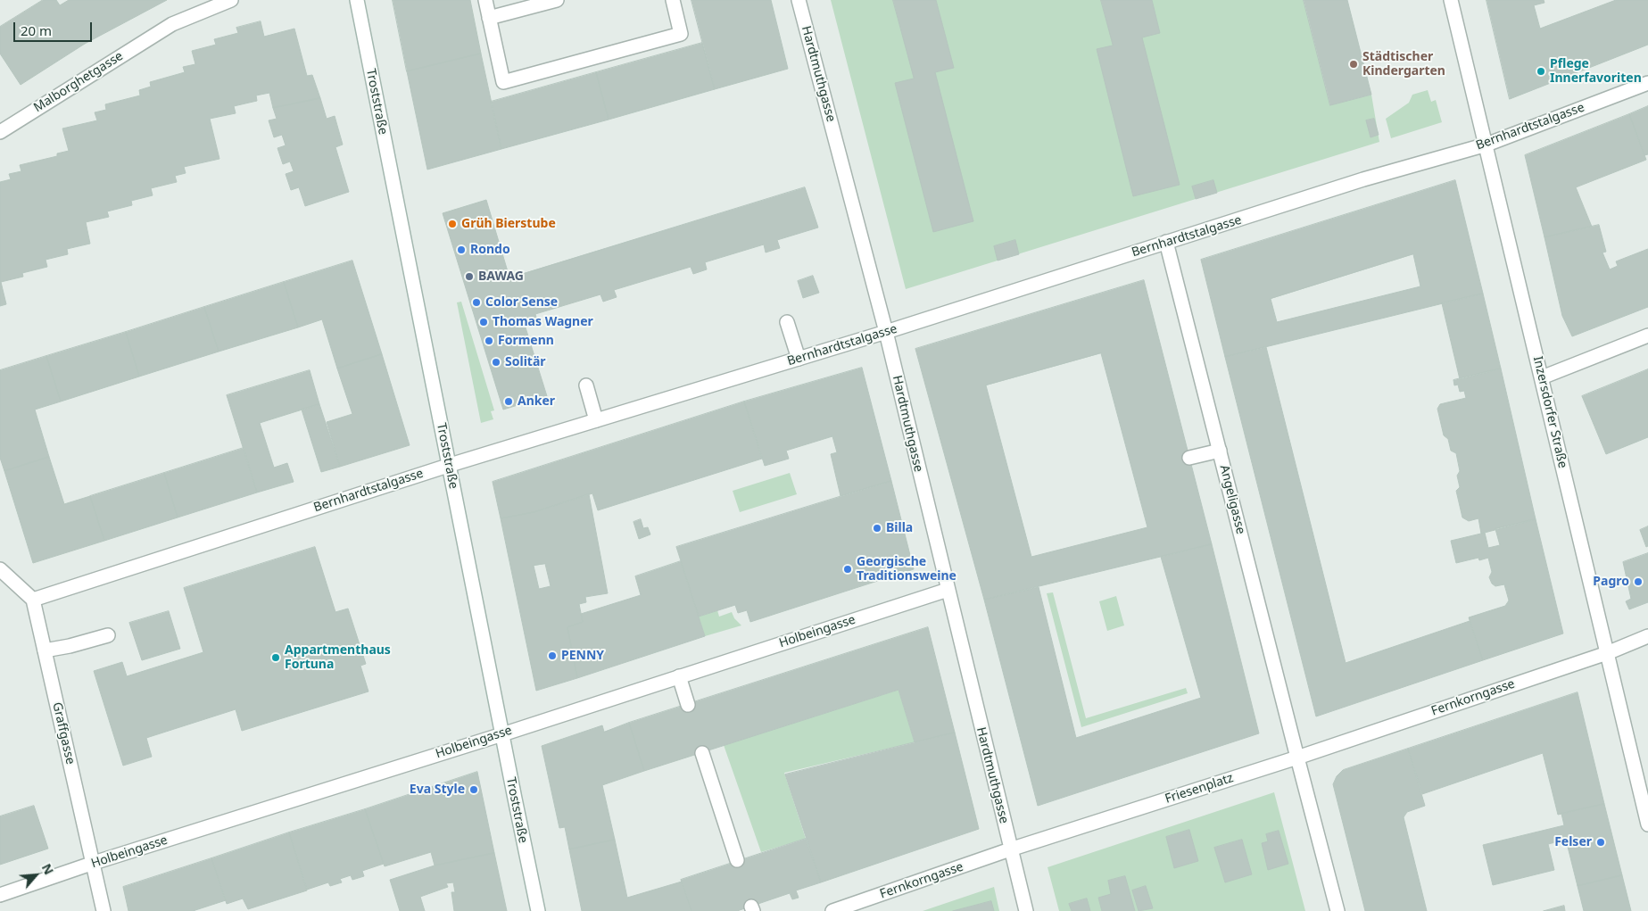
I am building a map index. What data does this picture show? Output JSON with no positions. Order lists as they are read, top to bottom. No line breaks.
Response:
{"streets":{"street":["Hardtmuthgasse","Malborghetgasse","Troststraße","Bernhardtstalgasse","Inzersdorfer Straße","Angeligasse","Holbeingasse","Fernkorngasse","Graffgasse","Friesenplatz"]},"crossings":[["Hardtmuthgasse","Bernhardtstalgasse"],["Hardtmuthgasse","Holbeingasse"],["Hardtmuthgasse","Fernkorngasse"],["Hardtmuthgasse","Friesenplatz"],["Troststraße","Bernhardtstalgasse"],["Troststraße","Holbeingasse"],["Bernhardtstalgasse","Inzersdorfer Straße"],["Bernhardtstalgasse","Angeligasse"],["Bernhardtstalgasse","Graffgasse"],["Inzersdorfer Straße","Fernkorngasse"],["Angeligasse","Fernkorngasse"],["Angeligasse","Friesenplatz"],["Holbeingasse","Graffgasse"],["Fernkorngasse","Friesenplatz"]],"places":["Städtischer Kindergarten","Pflege Innerfavoriten","Grüh Bierstube","Rondo","BAWAG","Color Sense","Thomas Wagner","Formenn","Solitär","Anker","Billa","Georgische Traditionsweine","Pagro","PENNY","Appartmenthaus Fortuna","Eva Style","Felser"],"scale_bar":"20 m","north":"top right"}
